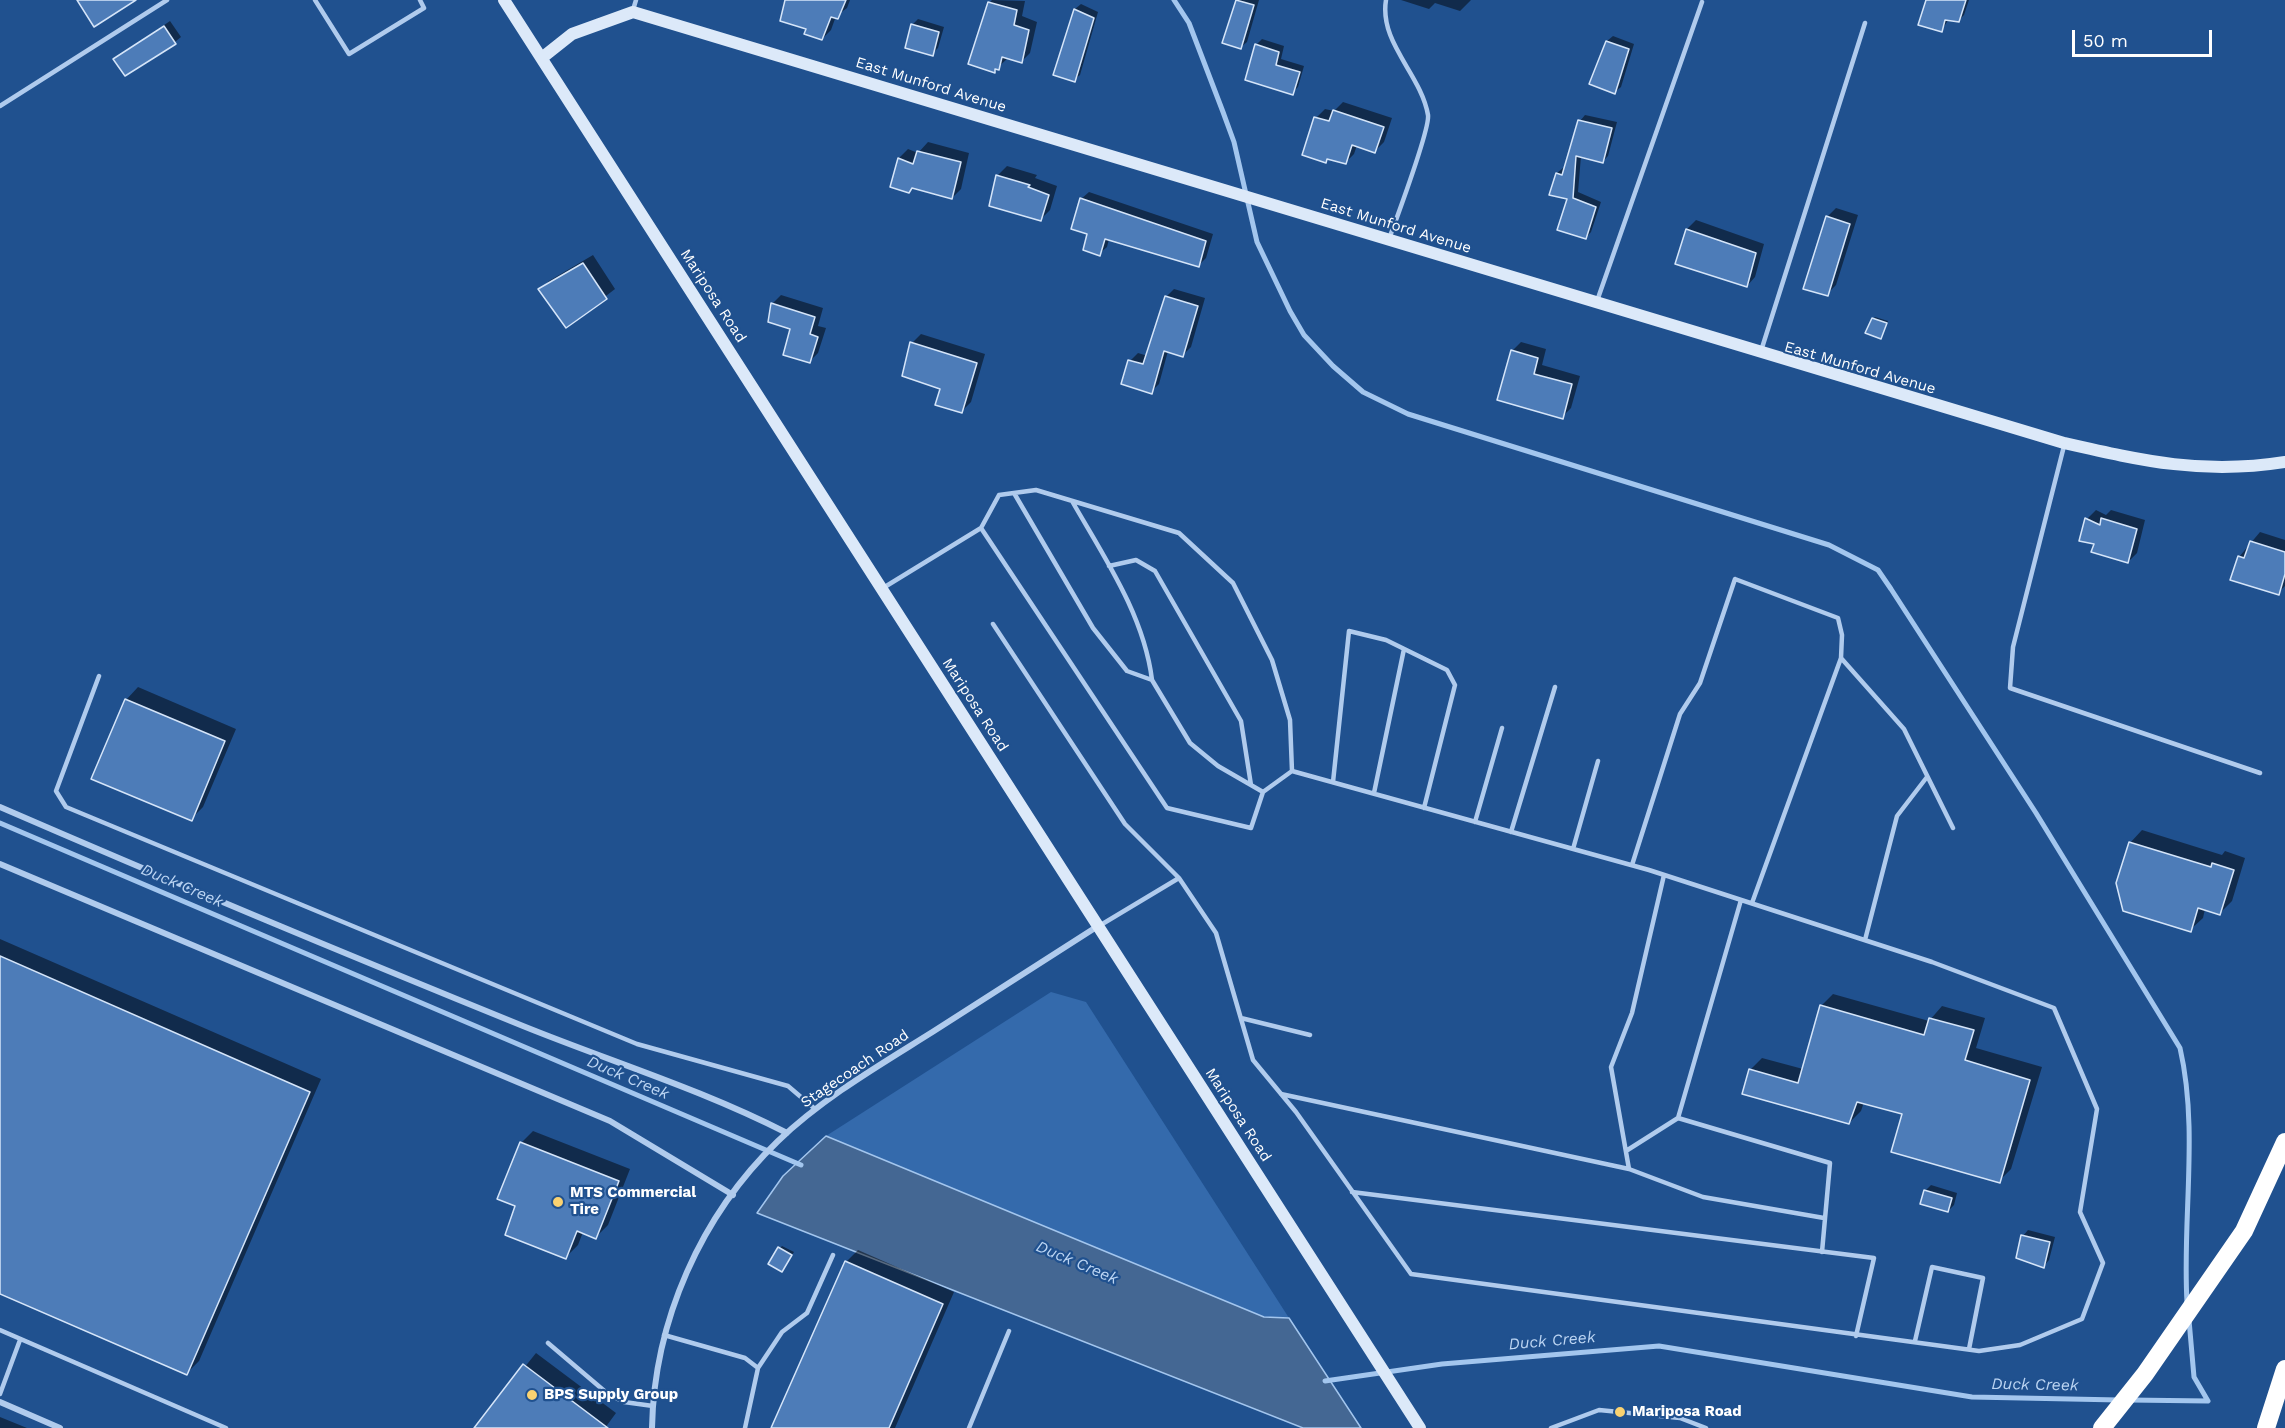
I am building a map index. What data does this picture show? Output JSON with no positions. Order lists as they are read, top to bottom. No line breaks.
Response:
{"streets":{"street":["East Munford Avenue","Mariposa Road","Stagecoach Road"]},"crossings":[["East Munford Avenue","Mariposa Road"],["Mariposa Road","Stagecoach Road"]],"water":["Duck Creek"],"places":["MTS Commercial Tire","BPS Supply Group","Mariposa Road"],"scale_bar":"50 m"}
